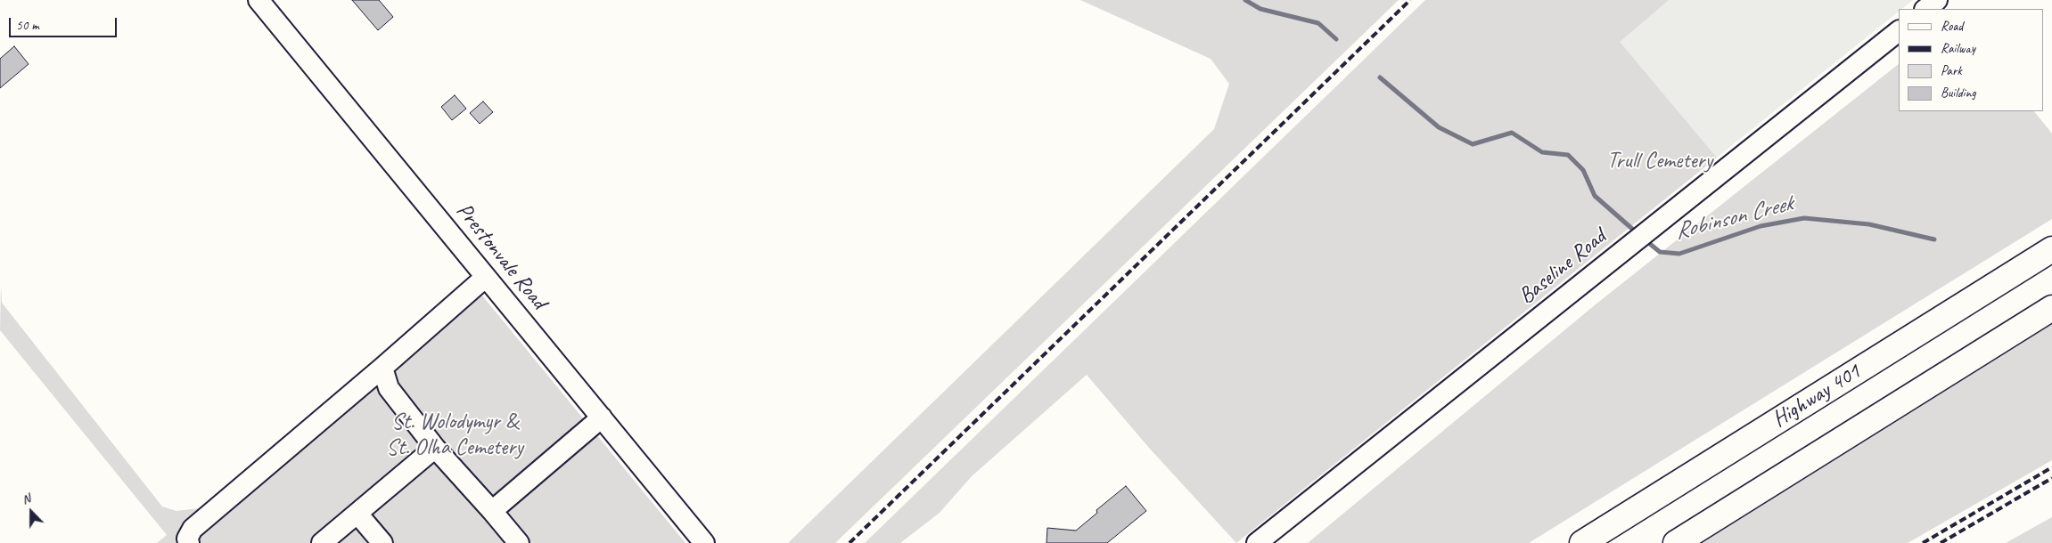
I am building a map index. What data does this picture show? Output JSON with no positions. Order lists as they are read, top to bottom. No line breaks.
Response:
{"streets":{"highway":["Highway 401"],"street":["Prestonvale Road","Baseline Road"]},"water":["Robinson Creek"],"parks":["Trull Cemetery","St. Wolodymyr & St. Olha Cemetery"],"legend":["Road","Railway","Park","Building"],"scale_bar":"50 m","north":"top"}
